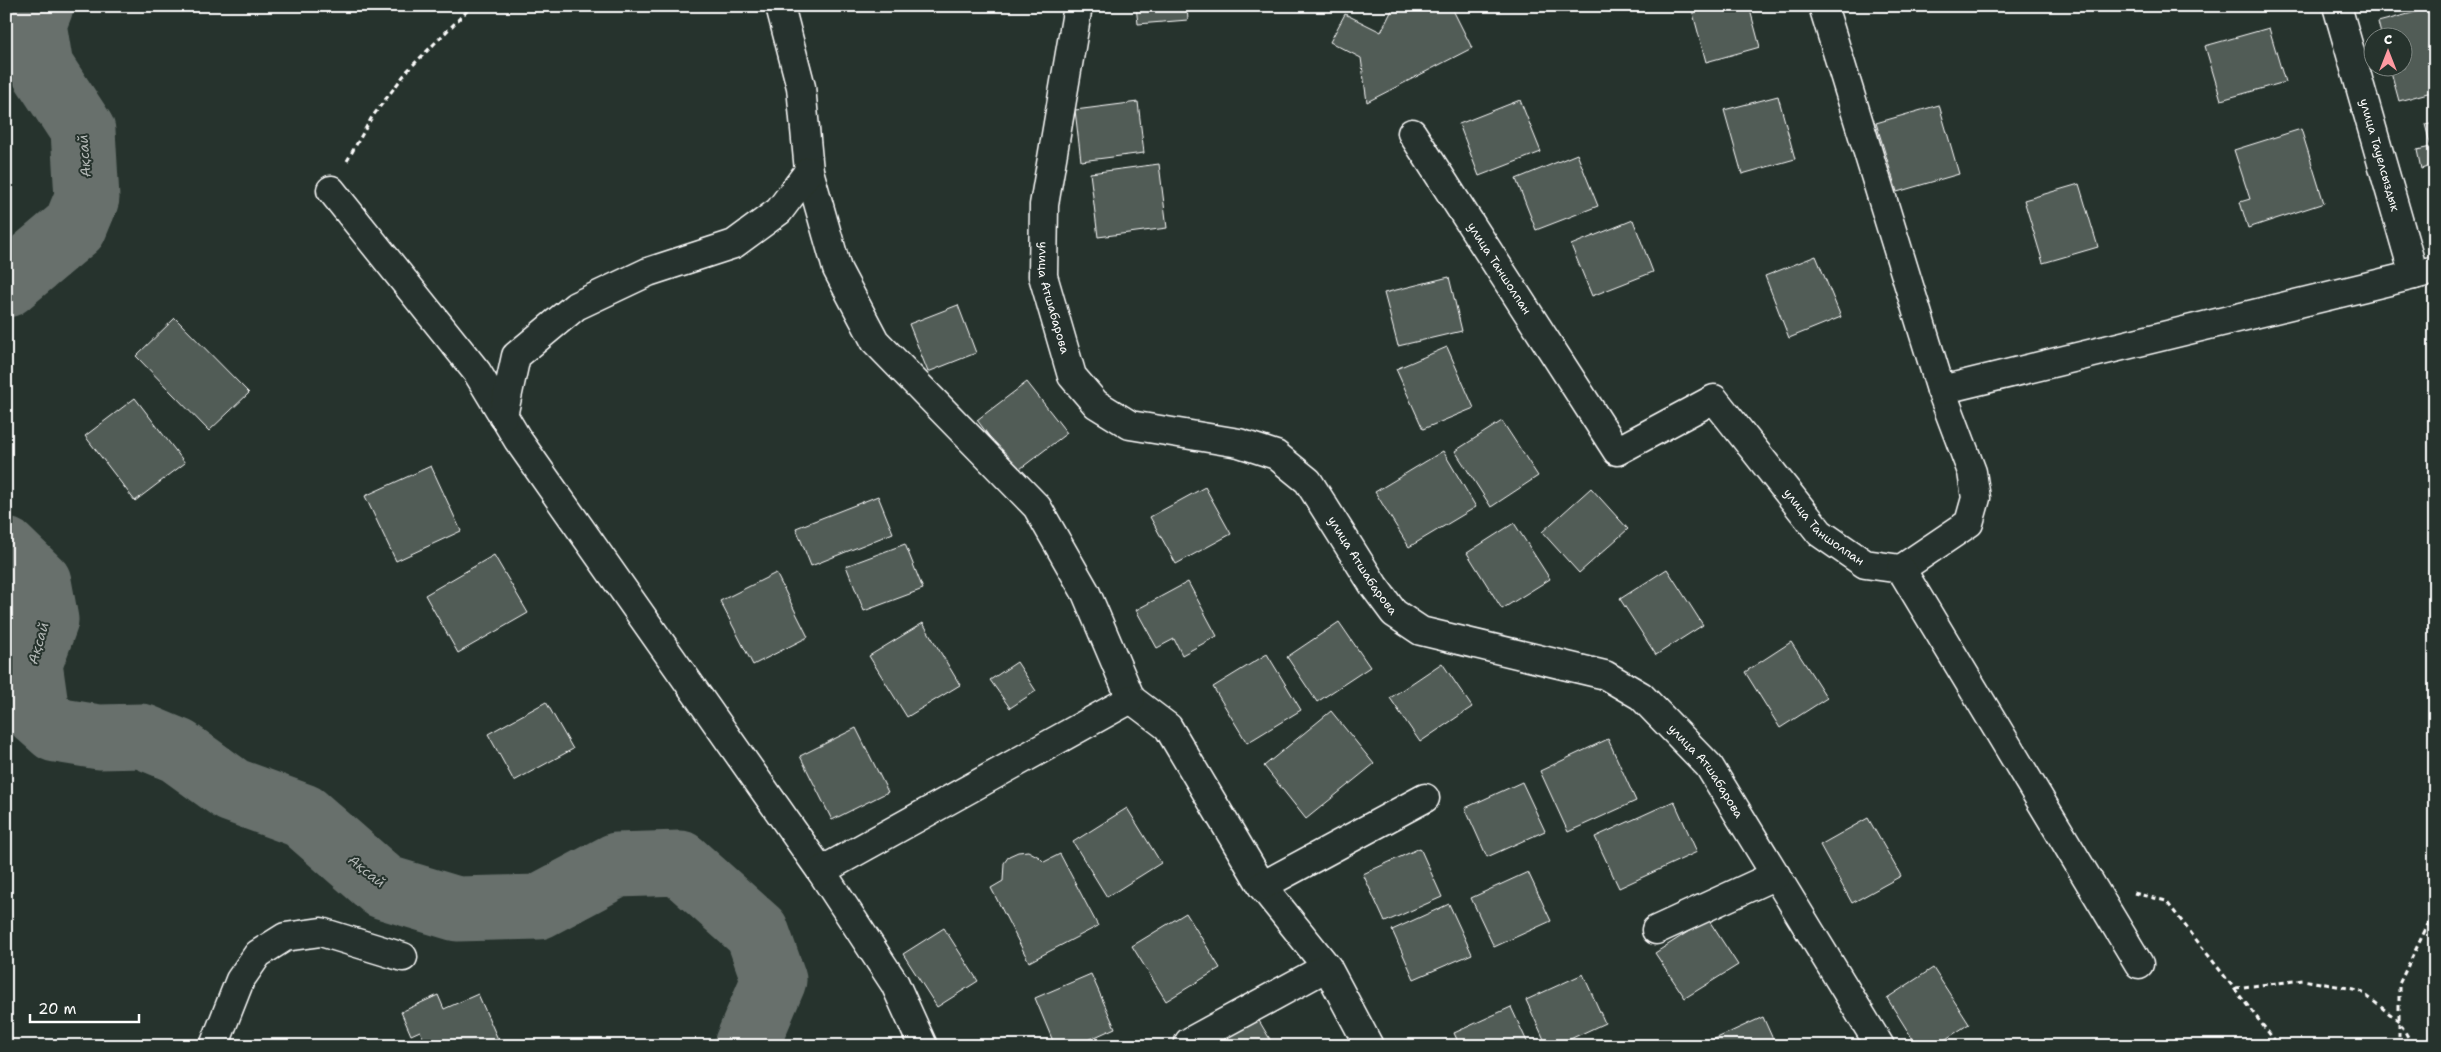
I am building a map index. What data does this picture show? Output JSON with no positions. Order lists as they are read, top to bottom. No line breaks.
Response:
{"streets":{"street":["улица Тауелсыздык","улица Таншолпан","улица Атшабарова"]},"water":["Ақсай"],"scale_bar":"20 m","north":"top"}
